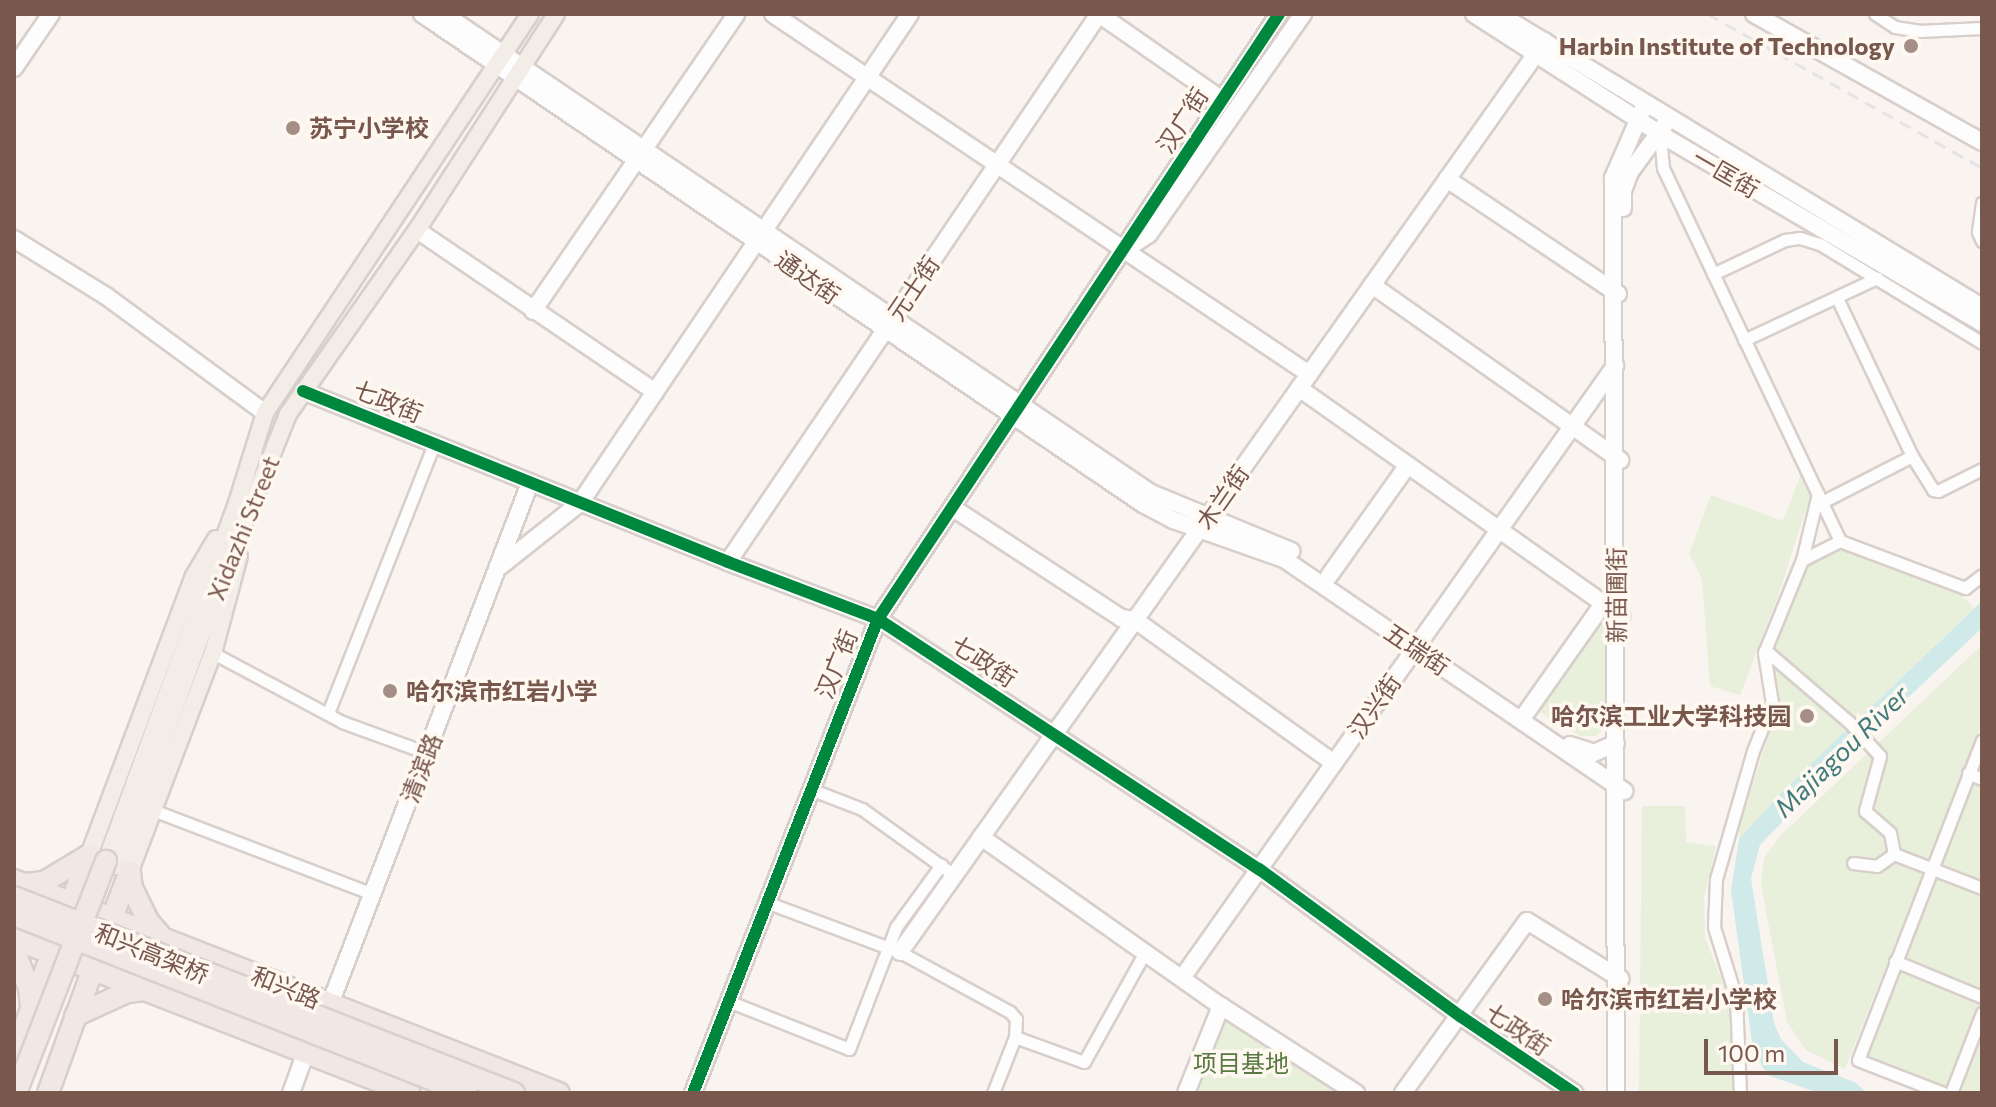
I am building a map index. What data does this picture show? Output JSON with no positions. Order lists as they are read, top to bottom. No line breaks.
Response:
{"streets":{"highway":["Xidazhi Street","和兴高架桥","和兴路"],"street":["汉广街","一匡街","通达街","元士街","七政街","木兰街","新苗圃街","五瑞街","汉兴街","清滨路"]},"crossings":[["汉广街","通达街"],["汉广街","七政街"],["一匡街","木兰街"],["一匡街","新苗圃街"],["通达街","元士街"],["通达街","木兰街"],["通达街","Xidazhi Street"],["通达街","五瑞街"],["元士街","七政街"],["七政街","木兰街"],["七政街","Xidazhi Street"],["七政街","汉兴街"],["七政街","清滨路"],["木兰街","五瑞街"],["新苗圃街","五瑞街"],["新苗圃街","汉兴街"],["五瑞街","汉兴街"],["清滨路","和兴路"],["和兴高架桥","和兴路"]],"water":["Majiagou River"],"parks":["项目基地"],"places":["Harbin Institute of Technology","苏宁小学校","哈尔滨市红岩小学","哈尔滨工业大学科技园","哈尔滨市红岩小学校"],"scale_bar":"100 m"}
